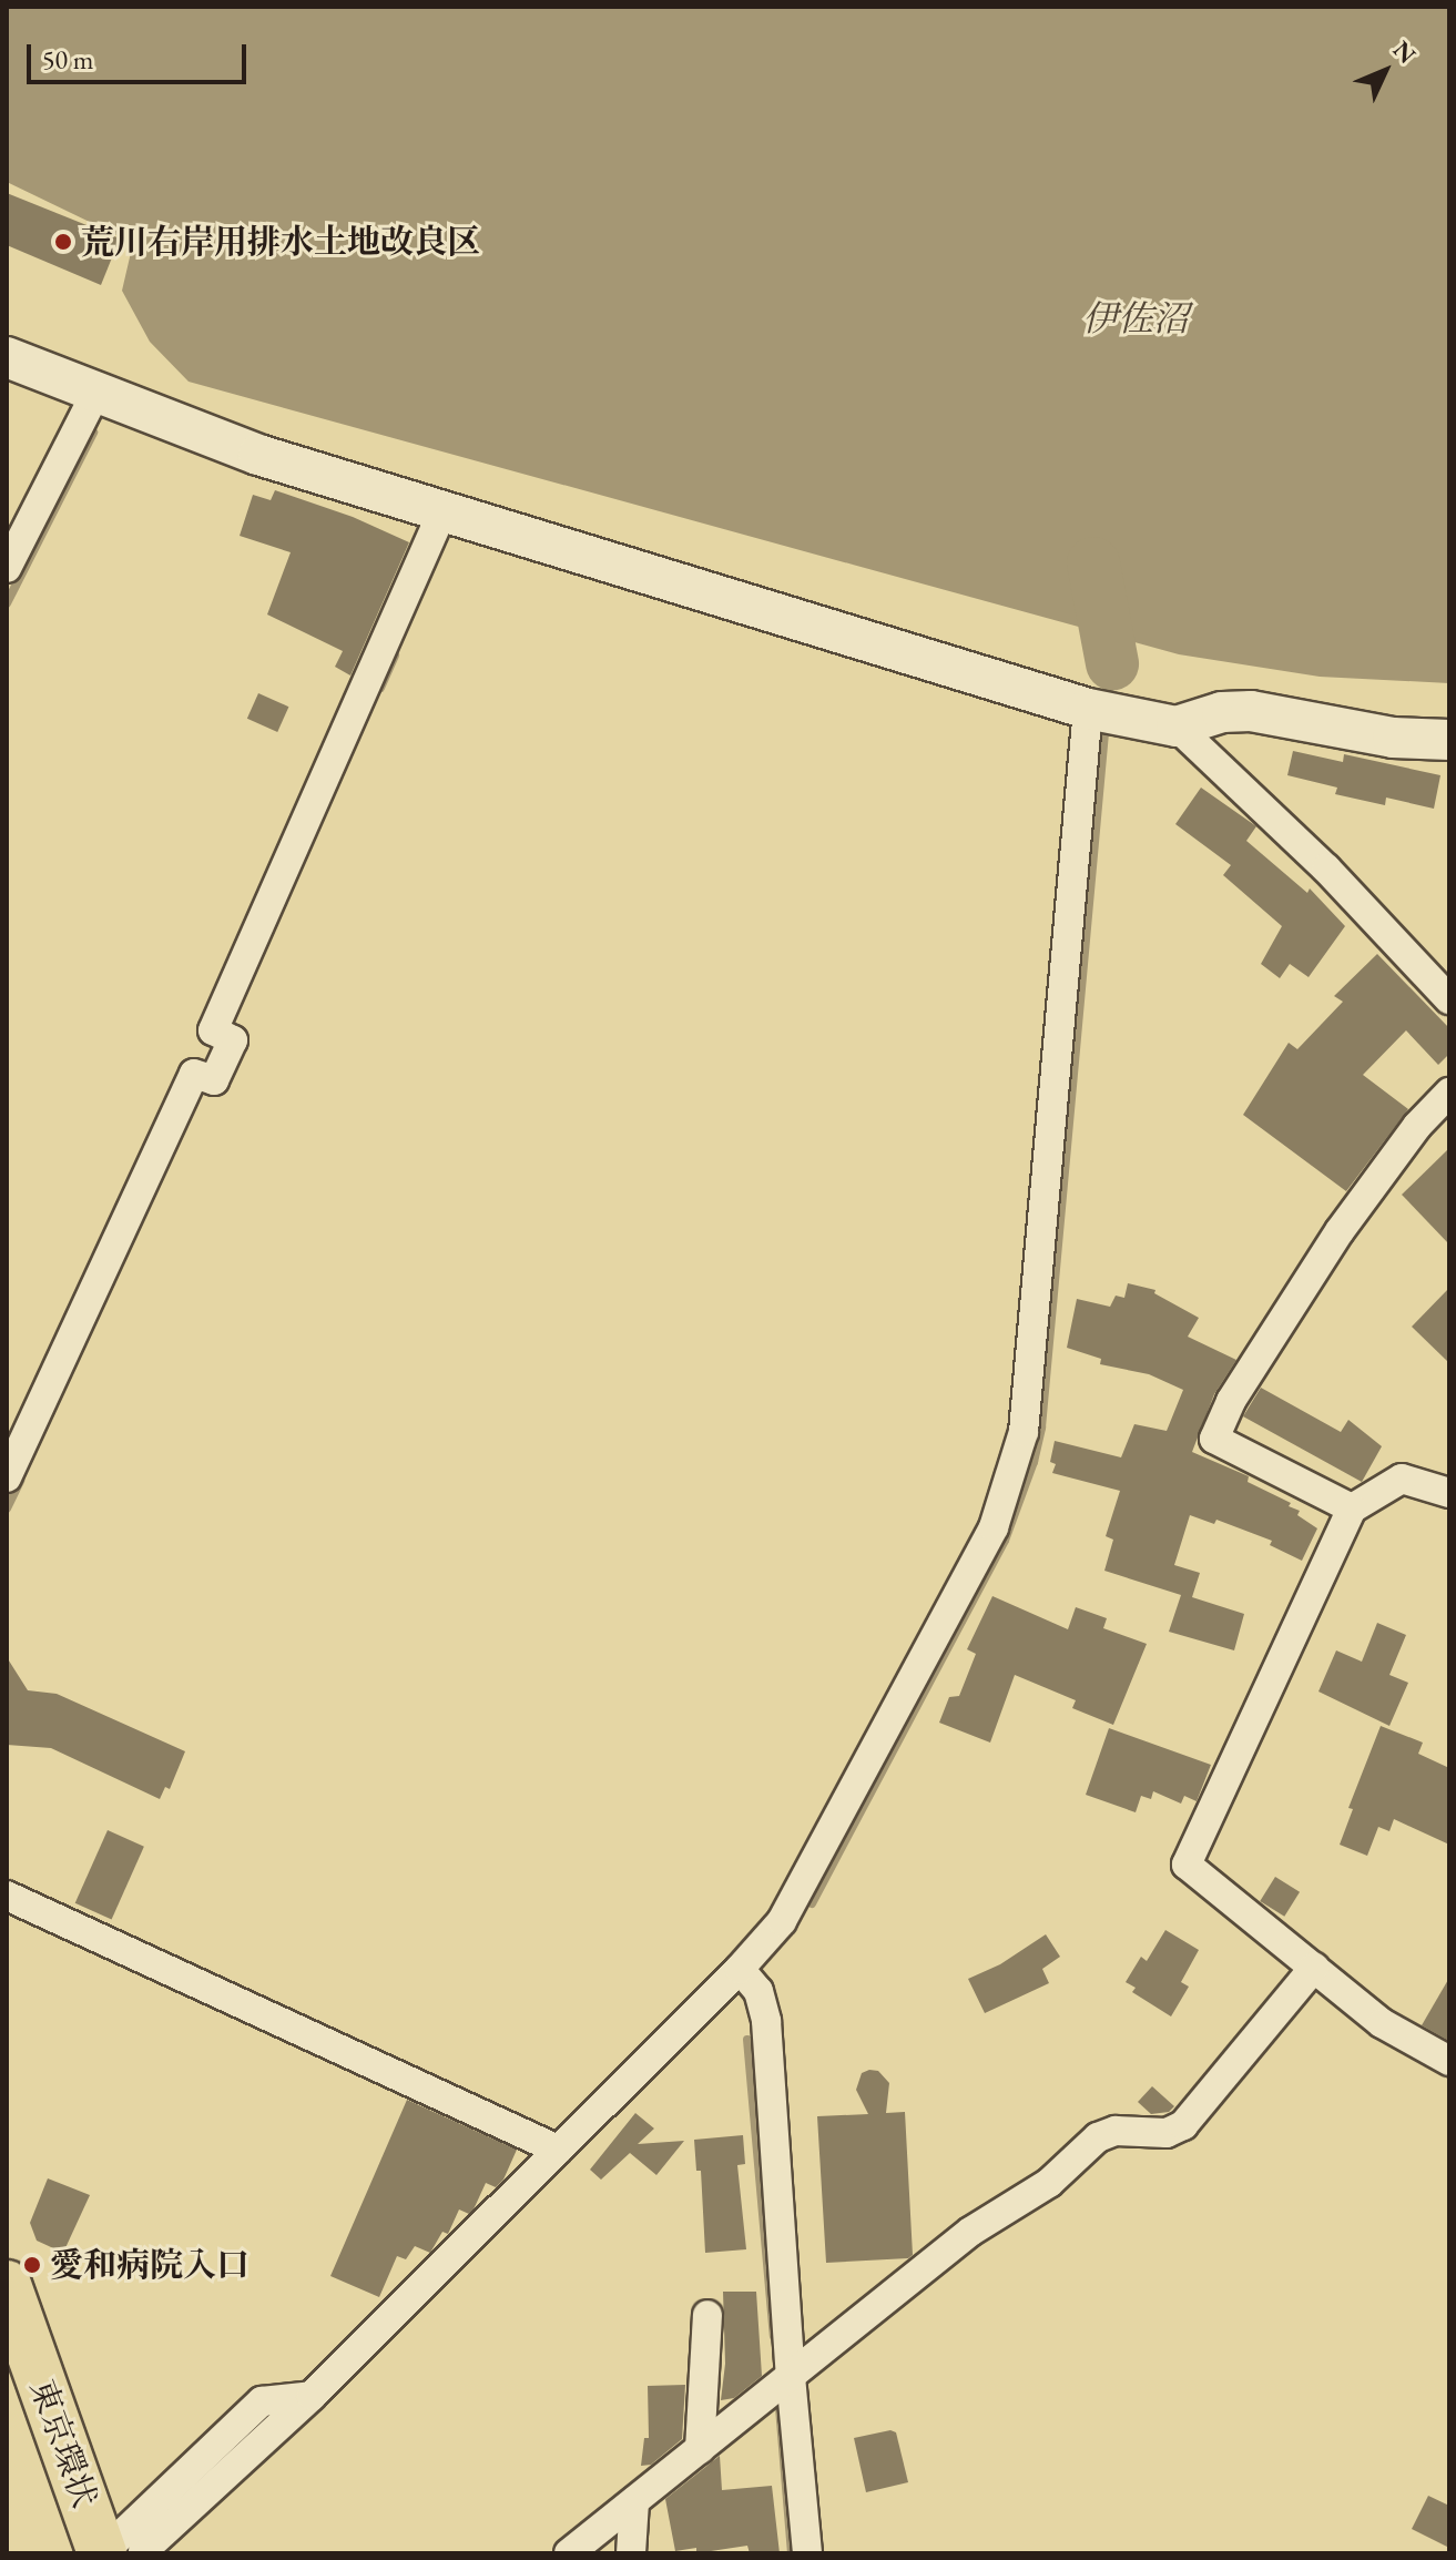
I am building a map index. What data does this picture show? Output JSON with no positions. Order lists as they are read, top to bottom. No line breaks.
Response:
{"streets":{"highway":["東京環状"]},"water":["伊佐沼"],"places":["荒川右岸用排水土地改良区","愛和病院入口"],"scale_bar":"50 m","north":"top right"}
